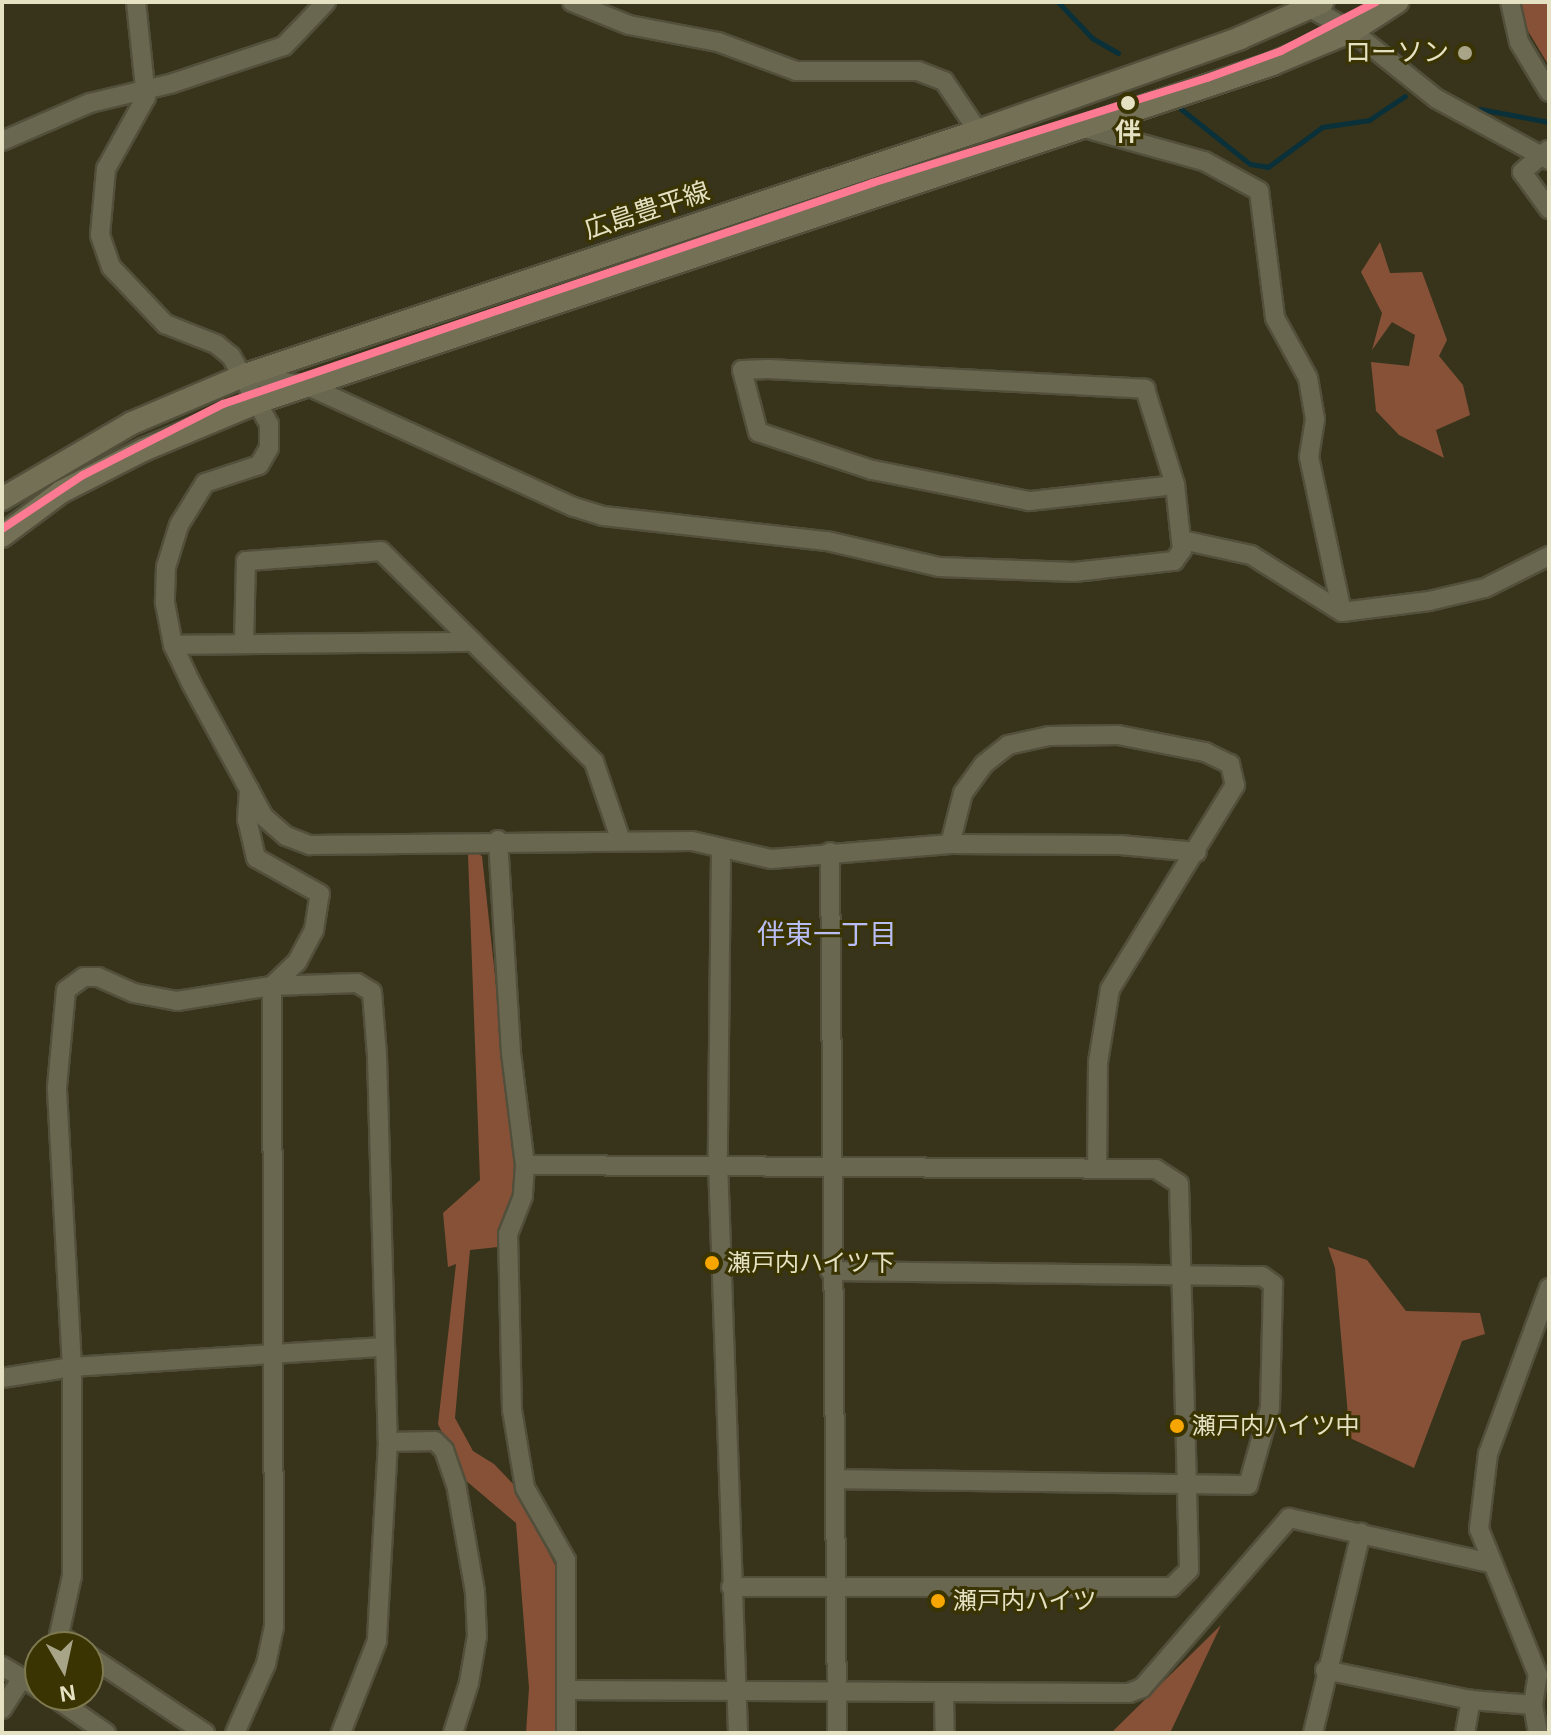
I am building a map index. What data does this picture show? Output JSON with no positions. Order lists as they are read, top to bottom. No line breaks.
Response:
{"streets":{"main road":["広島豊平線"]},"districts":["伴東一丁目"],"places":["ローソン","伴","瀬戸内ハイツ下","瀬戸内ハイツ中","瀬戸内ハイツ"],"north":"bottom"}
